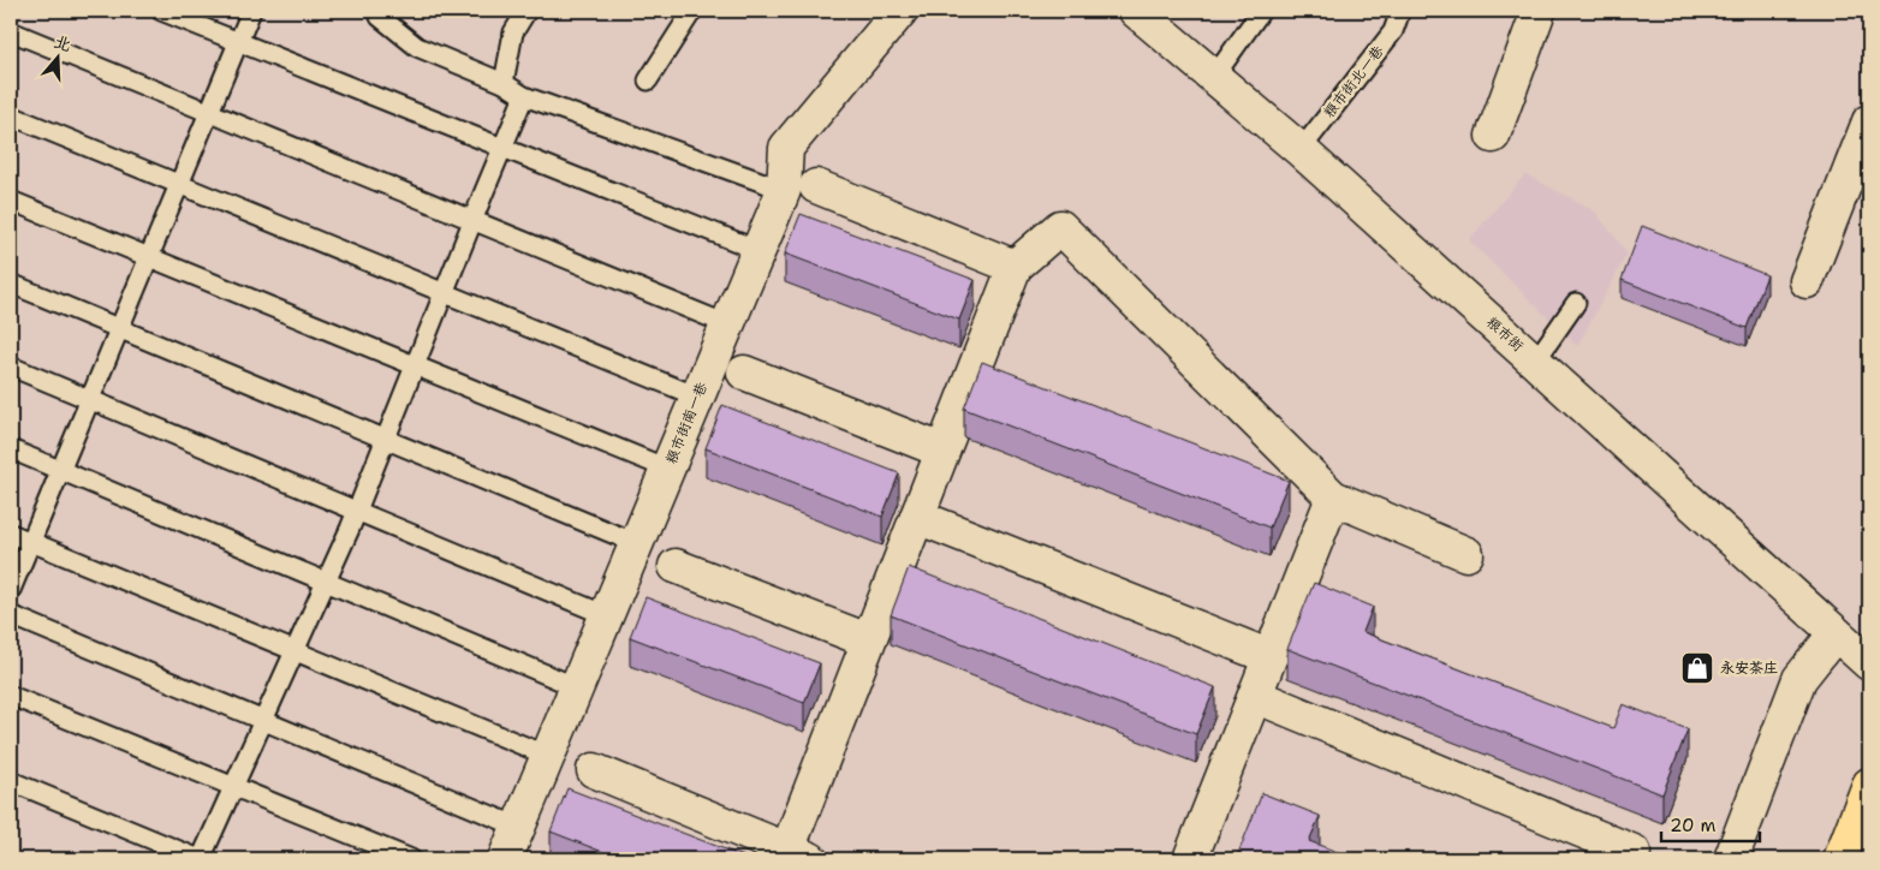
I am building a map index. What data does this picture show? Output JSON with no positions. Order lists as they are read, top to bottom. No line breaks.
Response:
{"streets":{"street":["粮市街","粮市街南一巷"],"lane":["粮市街北一巷"]},"crossings":[["粮市街北一巷","粮市街"]],"places":{"shop":["永安茶庄"]},"scale_bar":"20 m","north":"top"}
